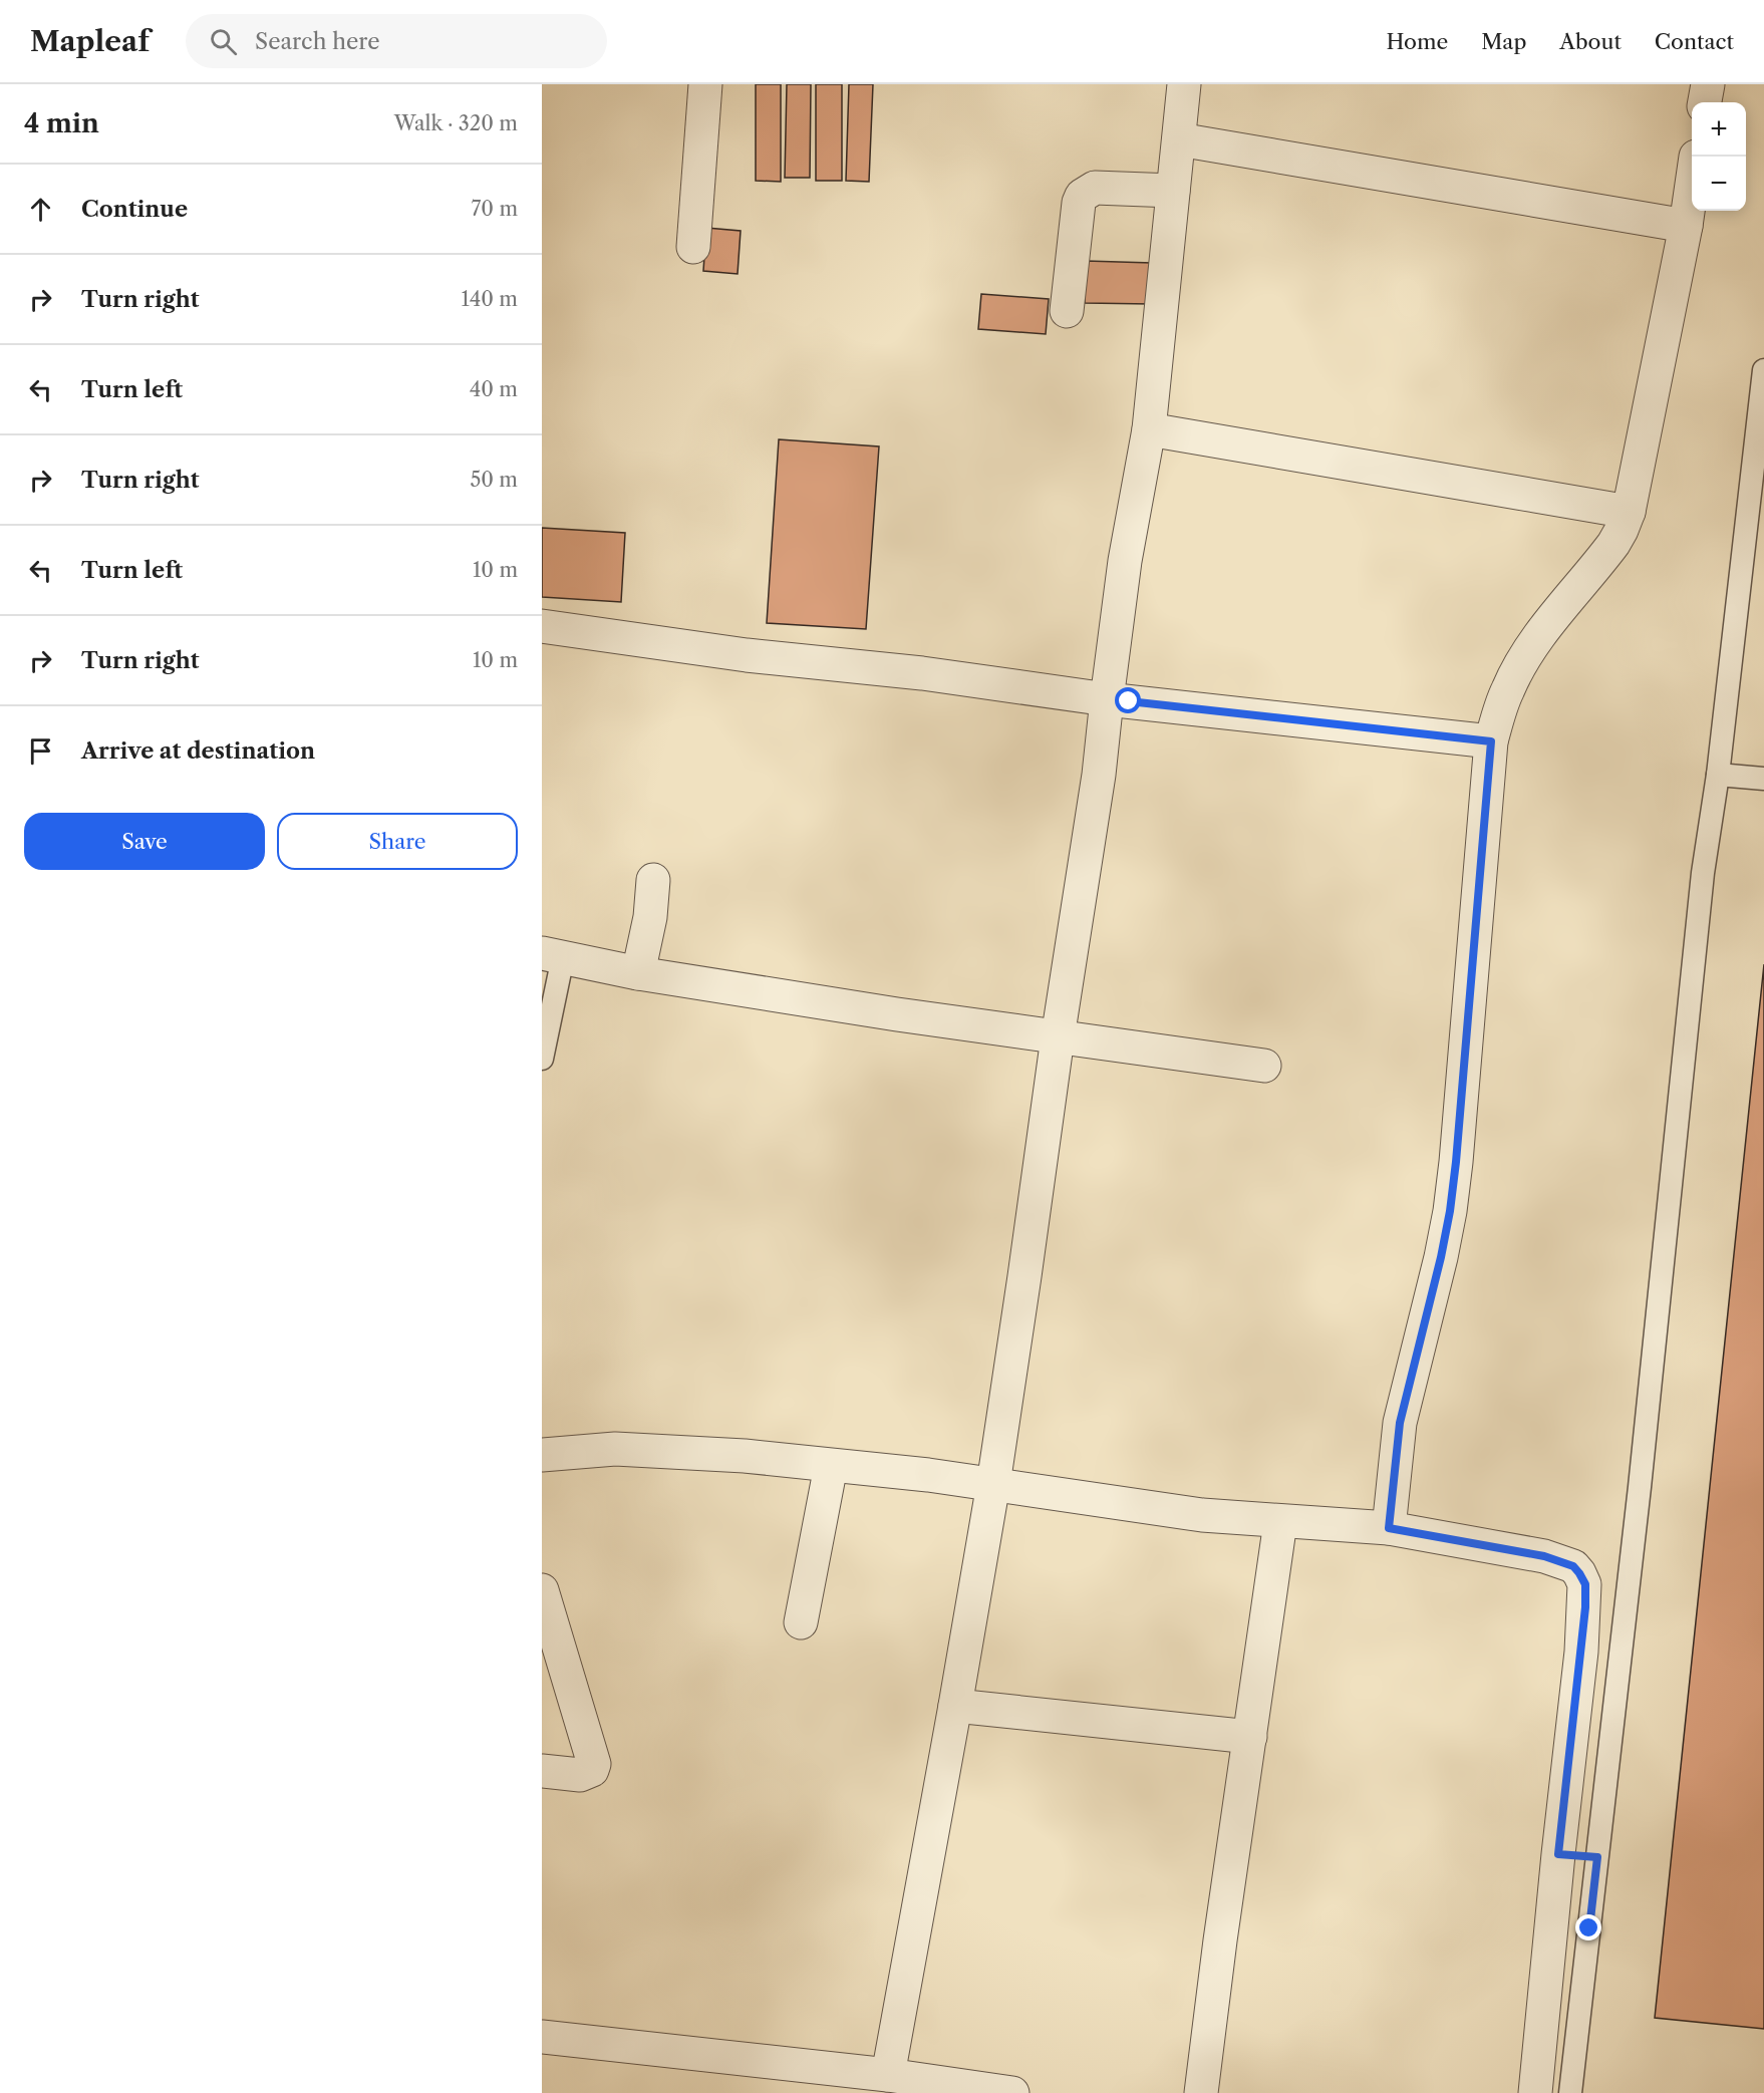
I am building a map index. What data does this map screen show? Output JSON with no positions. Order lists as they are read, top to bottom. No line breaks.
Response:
{"page":{"header":"Mapleaf","search":"Search here","nav":["Home","Map","About","Contact"],"heading":["4 min","Walk · 320 m"],"map_buttons":["+","−"],"list":[["Continue","70 m"],["Turn right","140 m"],["Turn left","40 m"],["Turn right","50 m"],["Turn left","10 m"],["Turn right","10 m"],"Arrive at destination"],"buttons":["Save","Share"]}}
